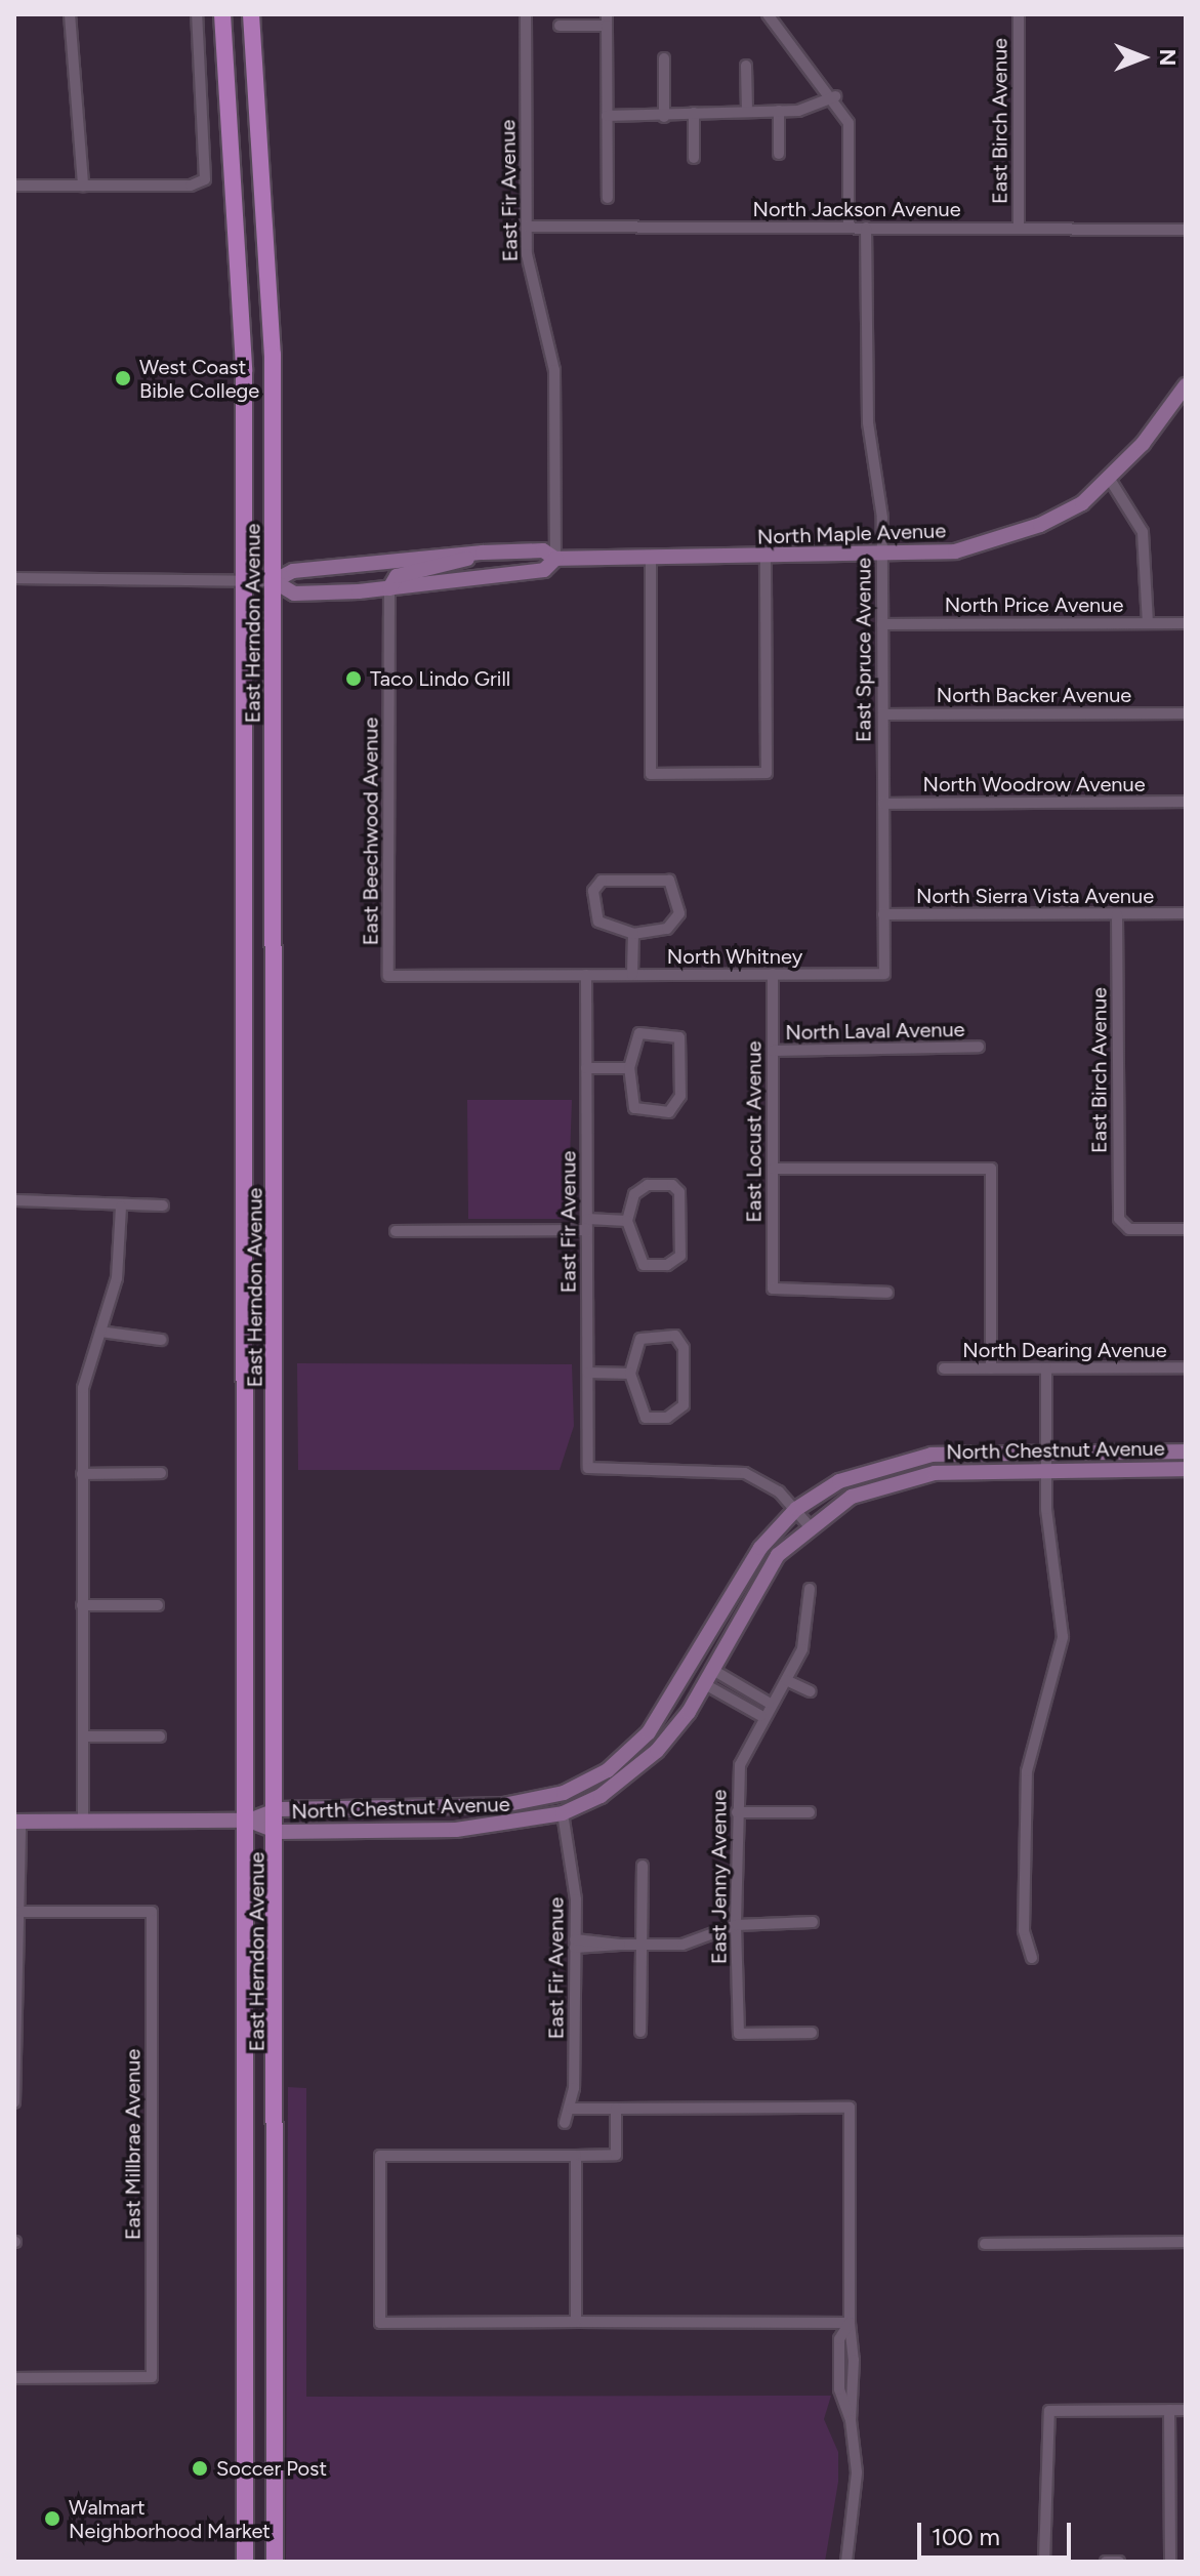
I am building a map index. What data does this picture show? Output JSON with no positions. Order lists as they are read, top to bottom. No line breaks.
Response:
{"streets":{"main road":["North Maple Avenue","East Herndon Avenue","North Chestnut Avenue"],"street":["East Birch Avenue","East Fir Avenue","North Jackson Avenue","North Price Avenue","East Spruce Avenue","North Backer Avenue","North Woodrow Avenue","East Beechwood Avenue","North Sierra Vista Avenue","North Whitney","North Laval Avenue","East Locust Avenue","North Dearing Avenue","East Jenny Avenue","East Millbrae Avenue"]},"crossings":[["East Birch Avenue","North Jackson Avenue"],["East Birch Avenue","North Sierra Vista Avenue"],["East Fir Avenue","North Jackson Avenue"],["East Fir Avenue","North Maple Avenue"],["East Fir Avenue","North Whitney"],["East Fir Avenue","North Chestnut Avenue"],["North Jackson Avenue","East Spruce Avenue"],["North Maple Avenue","East Herndon Avenue"],["North Maple Avenue","East Spruce Avenue"],["North Maple Avenue","East Beechwood Avenue"],["North Price Avenue","East Spruce Avenue"],["East Herndon Avenue","North Chestnut Avenue"],["East Spruce Avenue","North Backer Avenue"],["East Spruce Avenue","North Woodrow Avenue"],["East Spruce Avenue","North Sierra Vista Avenue"],["East Spruce Avenue","North Whitney"],["East Beechwood Avenue","North Whitney"],["North Whitney","East Locust Avenue"],["North Laval Avenue","East Locust Avenue"]],"places":["West Coast Bible College","Taco Lindo Grill","Soccer Post","Walmart Neighborhood Market"],"scale_bar":"100 m","north":"right"}
